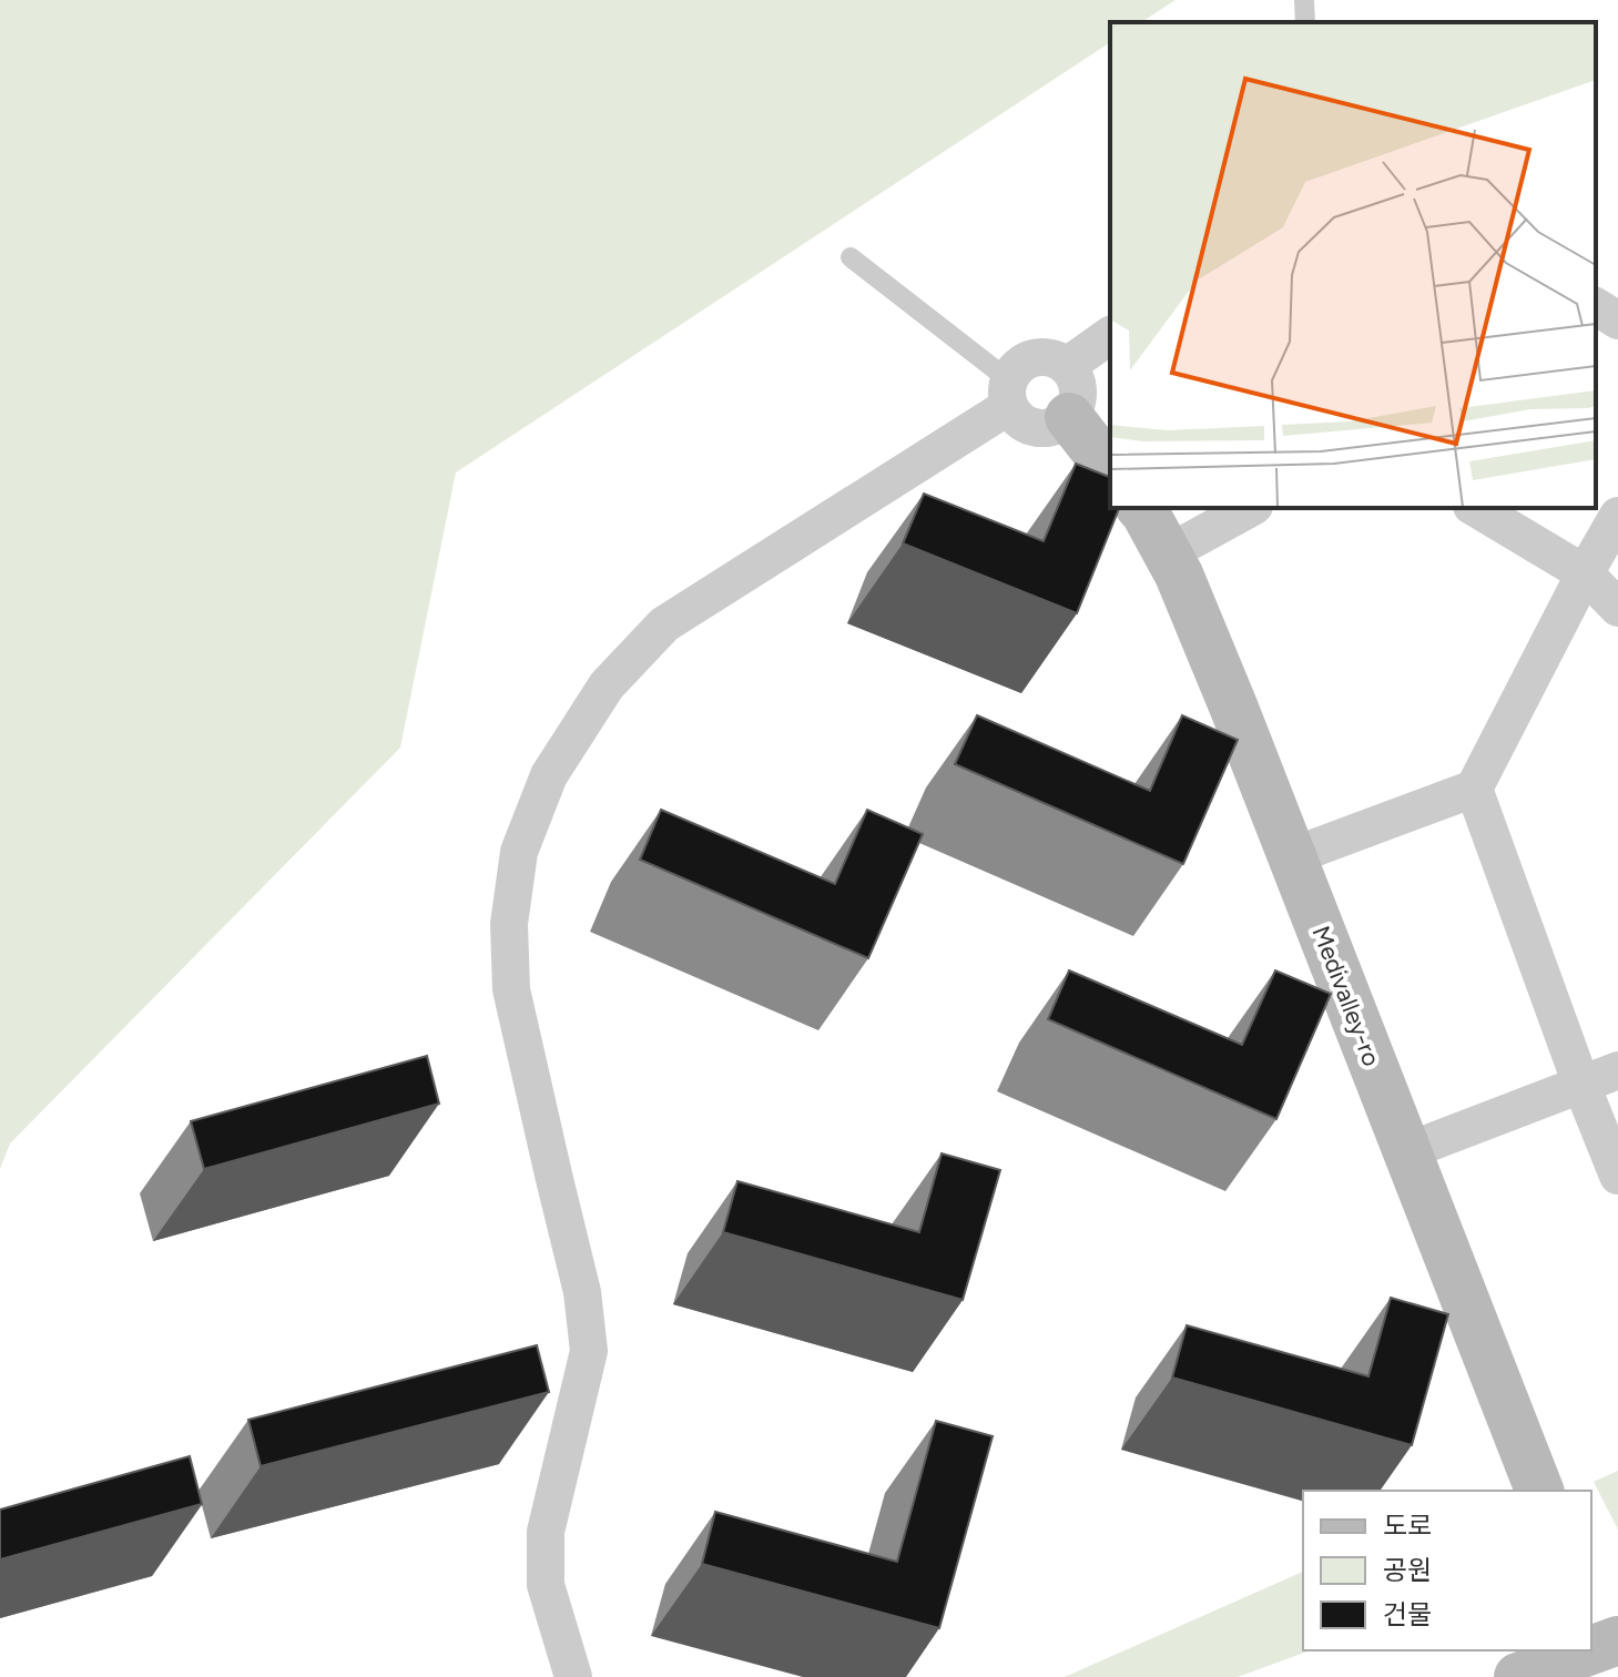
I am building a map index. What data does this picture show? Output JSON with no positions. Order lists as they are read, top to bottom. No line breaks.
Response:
{"streets":{"street":["Medivalley-ro"]},"legend":["도로","공원","건물"]}
